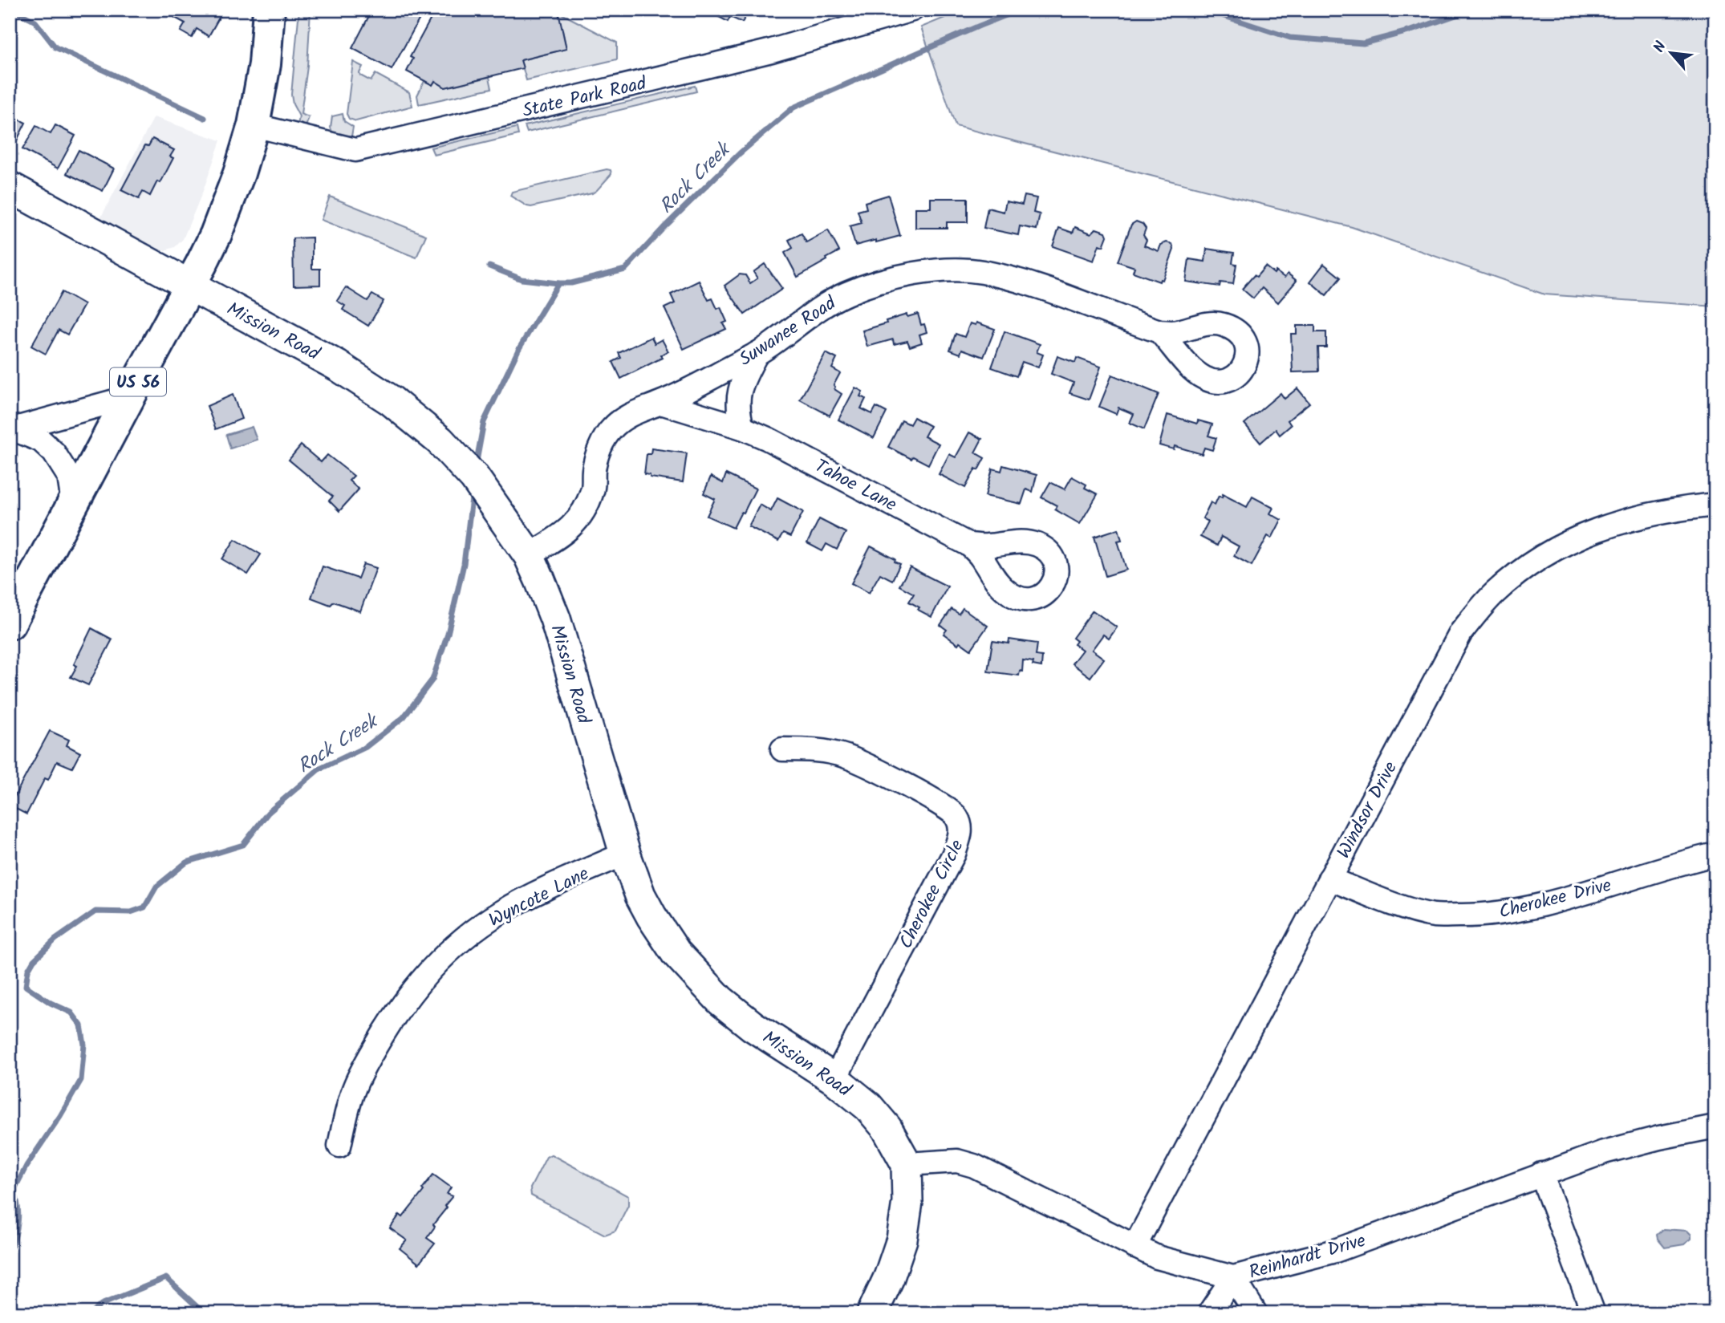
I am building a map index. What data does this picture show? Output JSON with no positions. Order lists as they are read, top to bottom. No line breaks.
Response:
{"streets":{"highway":["US 56"],"main road":["Mission Road"],"street":["State Park Road","Suwanee Road","Tahoe Lane","Windsor Drive","Cherokee Circle","Wyncote Lane","Cherokee Drive","Reinhardt Drive"]},"crossings":[["State Park Road","US 56"],["Mission Road","Suwanee Road"],["Mission Road","US 56"],["Mission Road","Cherokee Circle"],["Mission Road","Wyncote Lane"],["Mission Road","Reinhardt Drive"],["Suwanee Road","Tahoe Lane"],["Windsor Drive","Cherokee Drive"],["Windsor Drive","Reinhardt Drive"]],"water":["Rock Creek"],"north":"top left"}
